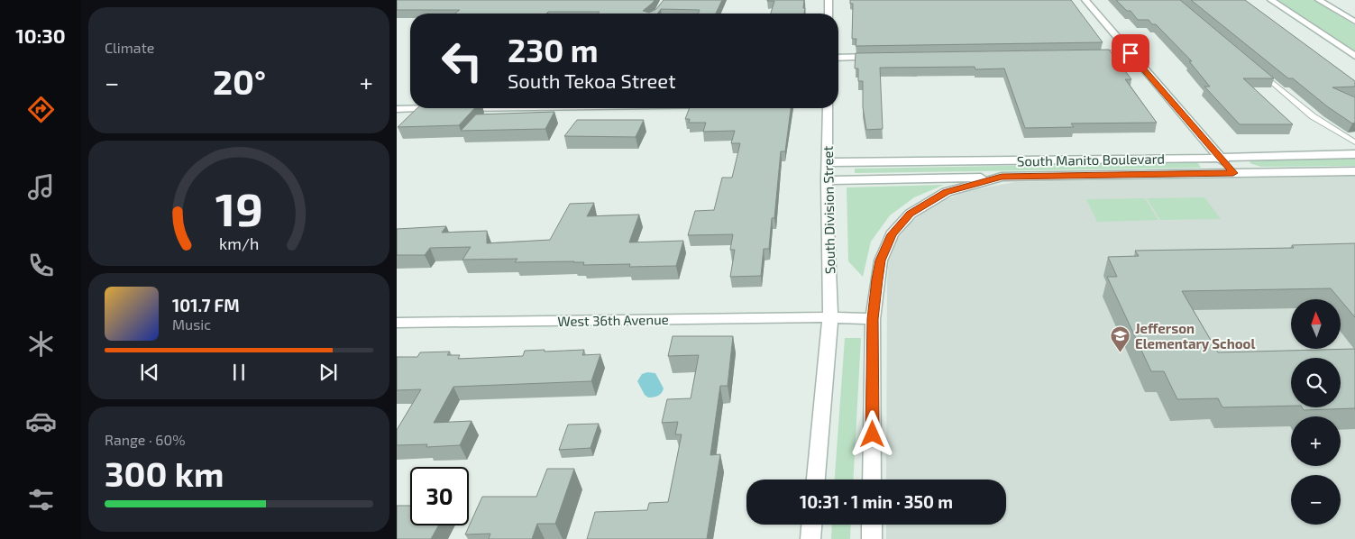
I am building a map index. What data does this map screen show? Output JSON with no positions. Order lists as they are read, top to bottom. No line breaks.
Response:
{"streets":{"street":["South Manito Boulevard","South Division Street","West 36th Avenue"]},"crossings":[["South Manito Boulevard","South Division Street"],["South Manito Boulevard","West 36th Avenue"],["South Division Street","West 36th Avenue"]],"places":{"school or university":["Jefferson Elementary School"]},"north":"top","page":{"tabs":"10:30","tile":["Climate",["Range · 60%","300 km"]],"turn":["230 m","South Tekoa Street"],"heat":["−","20°","+"],"song":["101.7 FM","Music"],"map_buttons":["+","−"],"limit":"30","trip":"10:31 · 1 min · 350 m","gauge":["19","km/h"]}}
